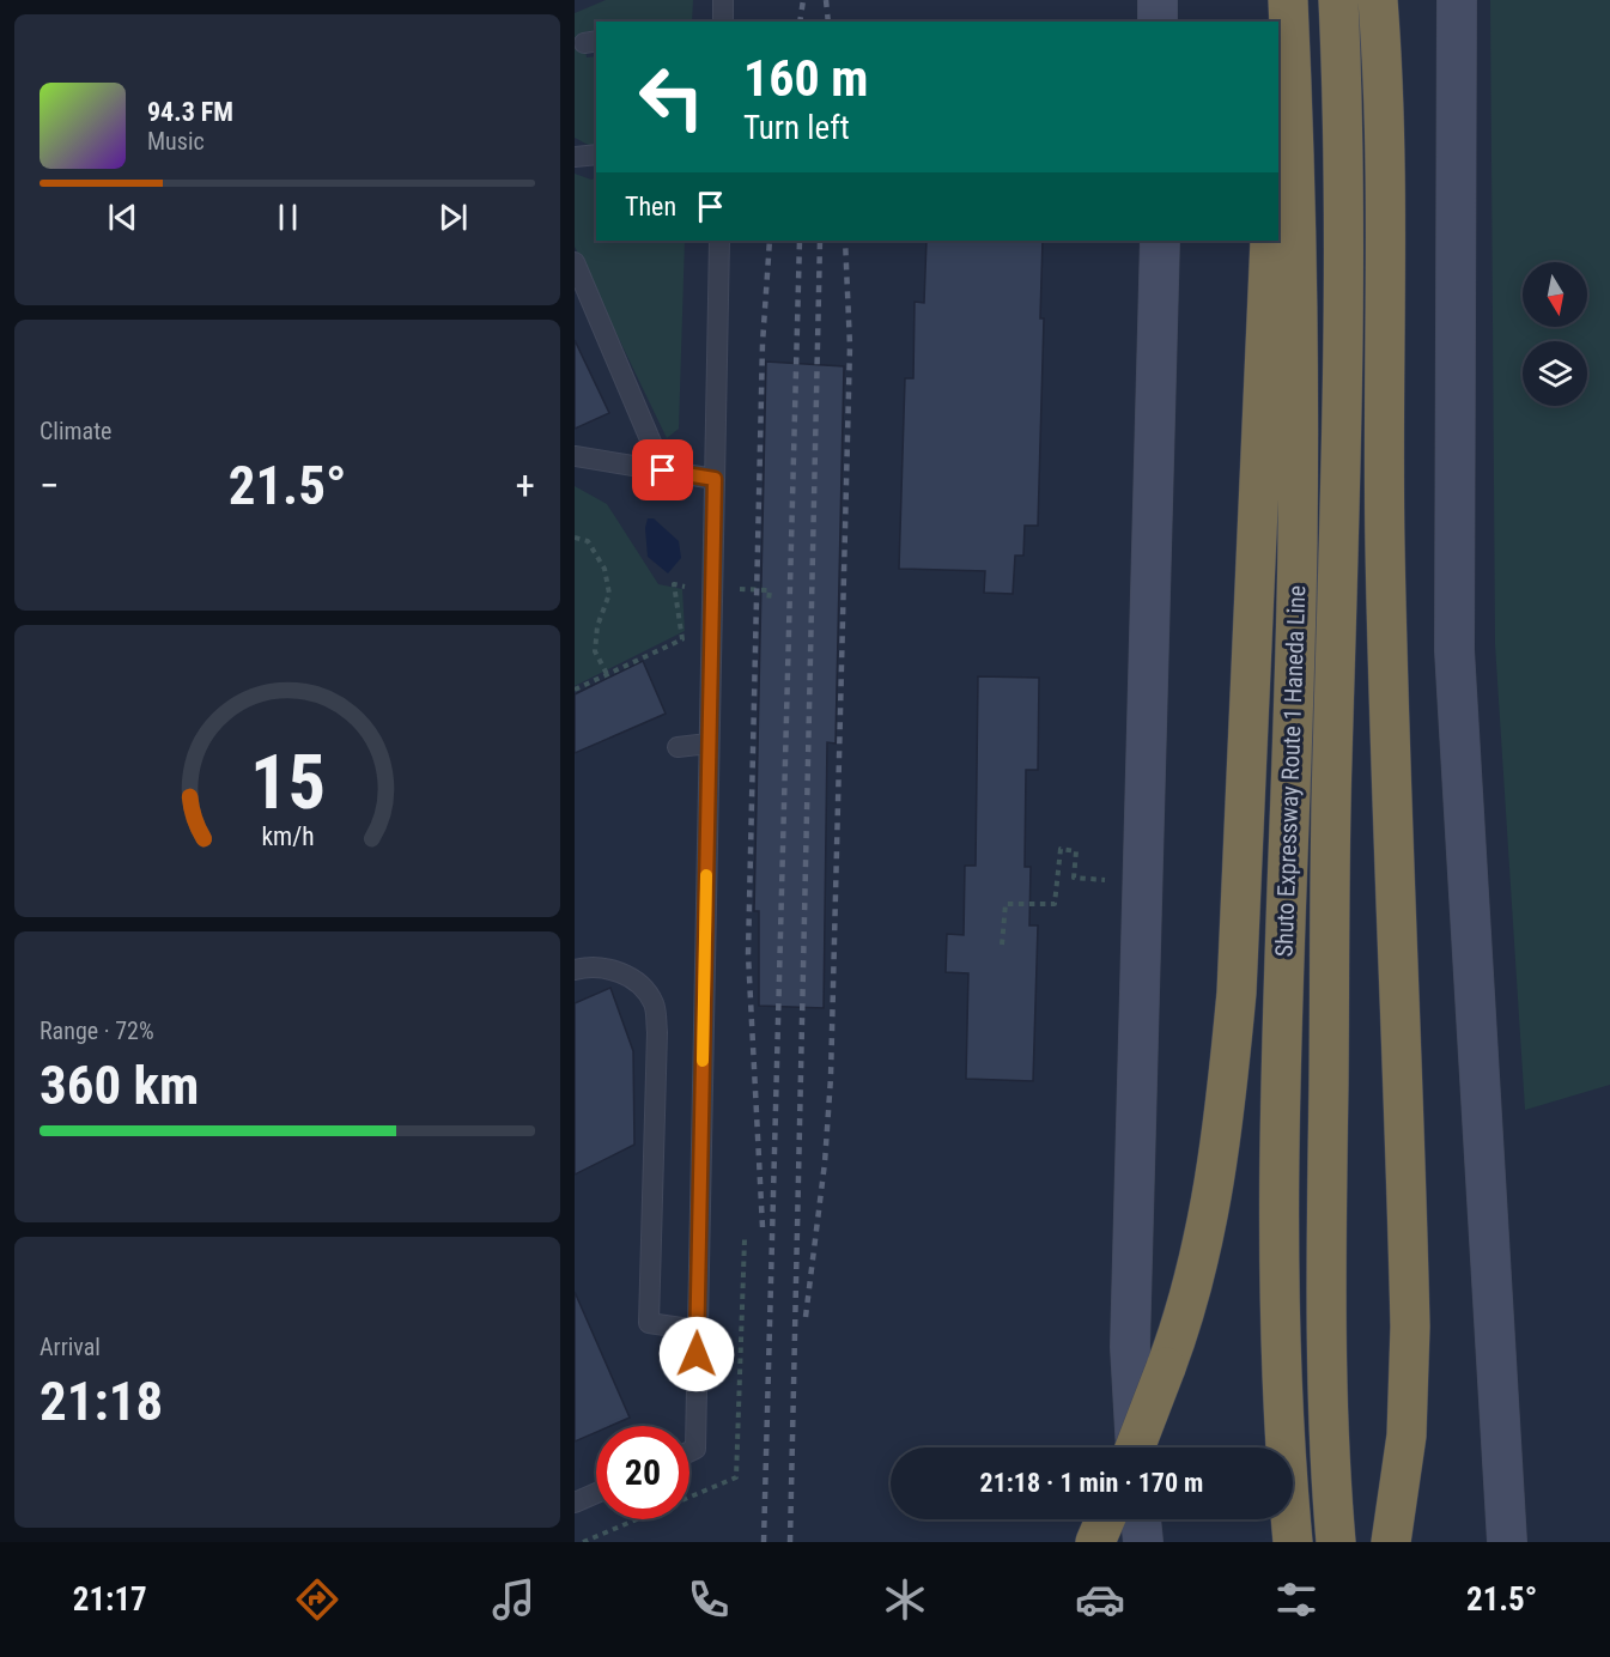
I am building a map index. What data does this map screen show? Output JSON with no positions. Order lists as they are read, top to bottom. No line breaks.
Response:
{"streets":{"highway":["Shuto Expressway Route 1 Haneda Line"]},"north":"bottom","page":{"turn":["160 m","Turn left"],"song":["94.3 FM","Music"],"then":"Then","tile":["Climate",["Range · 72%","360 km"],["Arrival","21:18"]],"heat":["−","21.5°","+"],"limit":"20","trip":"21:18 · 1 min · 170 m","tabs":["21:17","21.5°"],"gauge":["15","km/h"]}}
